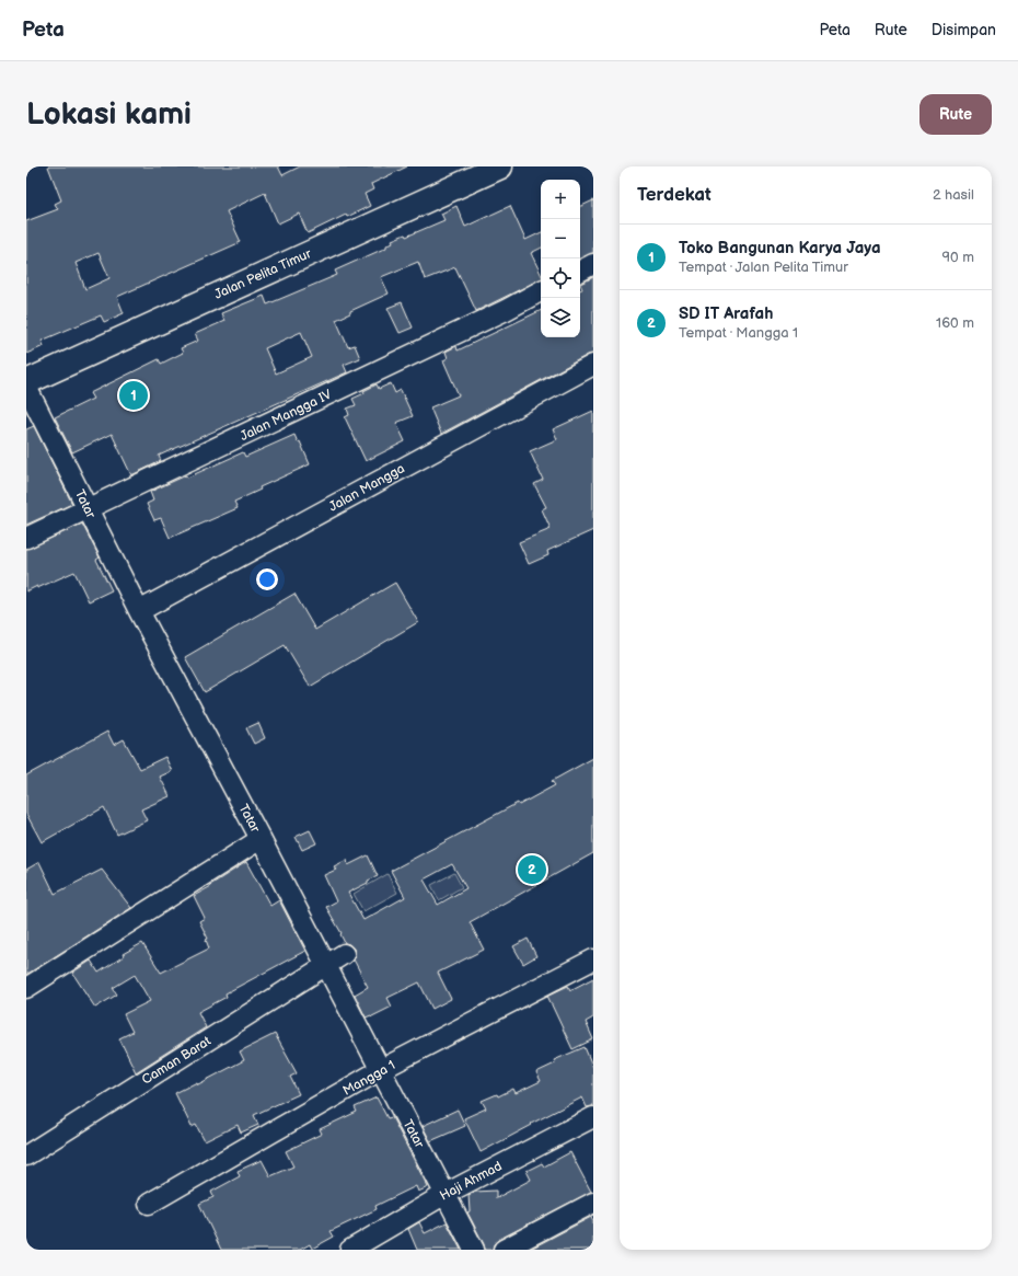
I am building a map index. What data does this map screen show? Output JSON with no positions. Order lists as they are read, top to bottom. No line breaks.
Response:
{"streets":{"street":["Jalan Pelita Timur","Jalan Mangga IV","Jalan Mangga","Tatar","Caman Barat","Mangga 1","Haji Ahmad"]},"crossings":[["Jalan Mangga IV","Tatar"],["Jalan Mangga","Tatar"],["Tatar","Caman Barat"],["Tatar","Mangga 1"],["Tatar","Haji Ahmad"]],"page":{"header":"Peta","nav":["Peta","Rute","Disimpan"],"buttons":"Rute","title":"Lokasi kami","heading":["Terdekat","2 hasil"],"map_buttons":["+","−"],"list":[{"mark":"1","name":"Toko Bangunan Karya Jaya","note":"Tempat · Jalan Pelita Timur","value":"90 m"},{"mark":"2","name":"SD IT Arafah","note":"Tempat · Mangga 1","value":"160 m"}],"pins":["1","2"]}}
